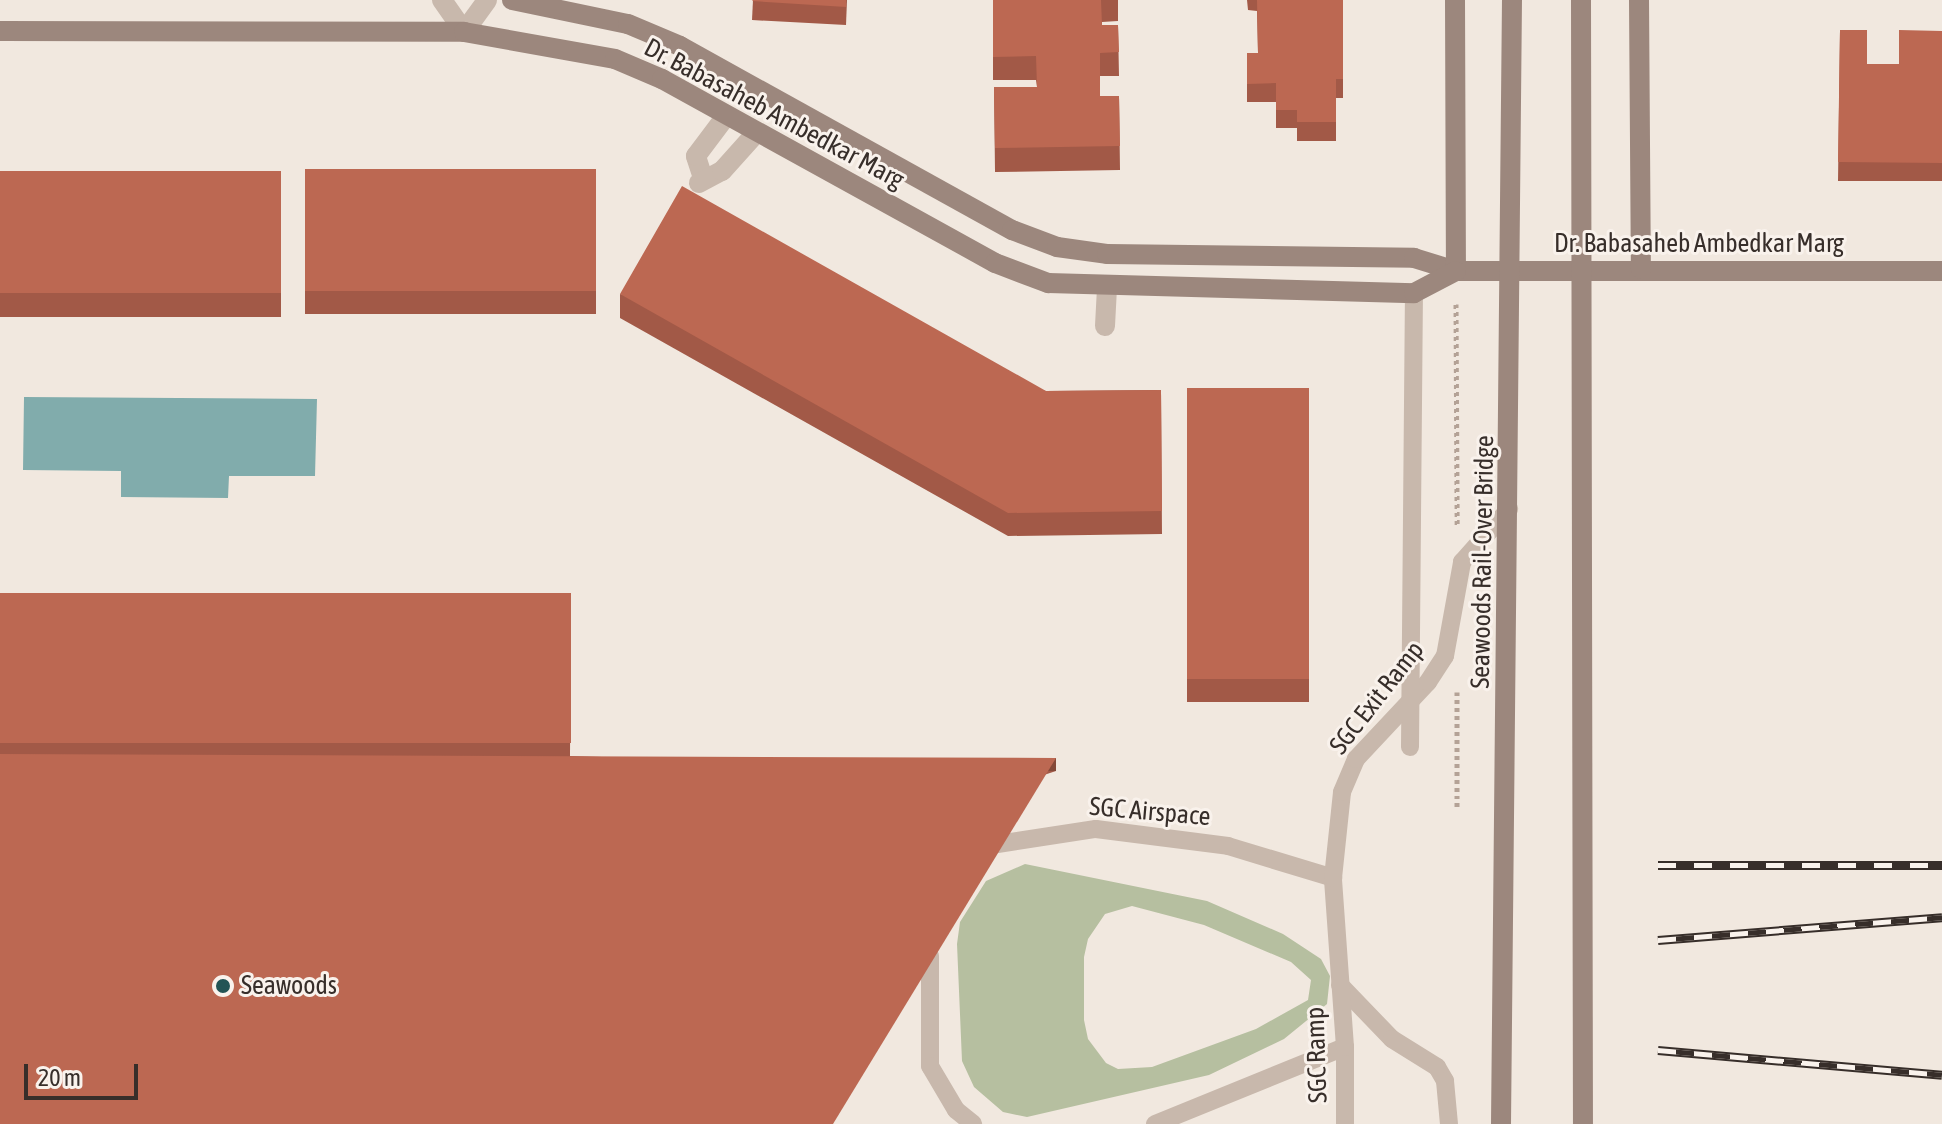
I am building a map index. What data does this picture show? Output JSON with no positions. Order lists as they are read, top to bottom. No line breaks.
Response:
{"streets":{"street":["Dr. Babasaheb Ambedkar Marg","Seawoods Rail-Over Bridge"],"lane":["SGC Exit Ramp","SGC Airspace","SGC Ramp"]},"crossings":[["Seawoods Rail-Over Bridge","SGC Exit Ramp"],["SGC Exit Ramp","SGC Airspace"],["SGC Exit Ramp","SGC Ramp"]],"places":["Seawoods"],"scale_bar":"20 m"}
